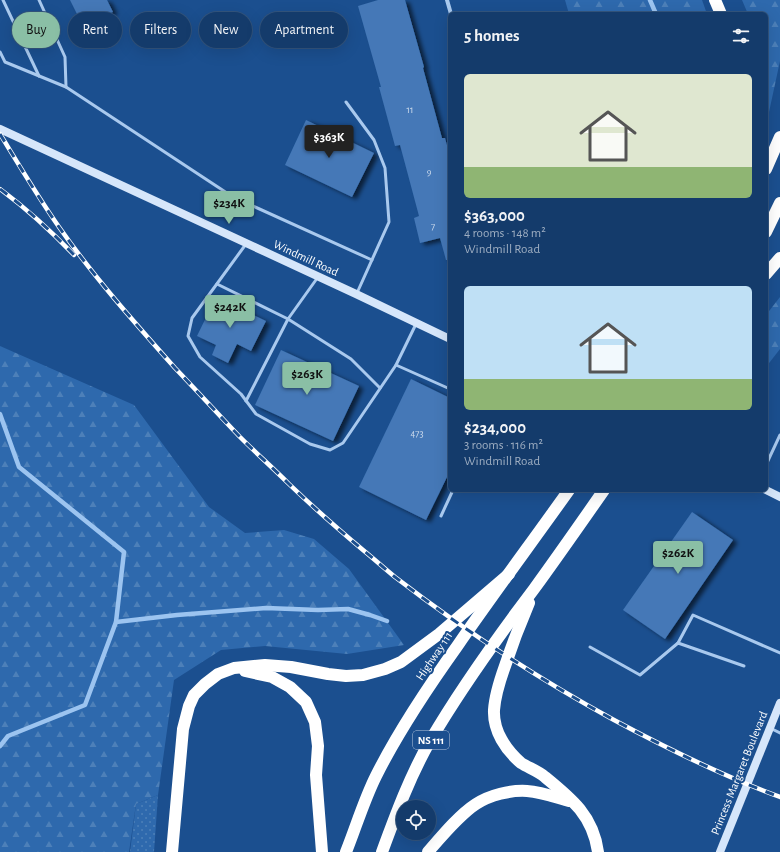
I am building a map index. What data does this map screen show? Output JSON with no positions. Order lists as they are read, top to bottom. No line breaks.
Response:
{"streets":{"highway":["Highway 111","NS 111"],"main road":["Windmill Road","Princess Margaret Boulevard"]},"house_numbers":["11","9","7","473"],"page":{"chip":["Buy","Rent","Filters","New","Apartment"],"heading":"5 homes","list":[{"name":"$363,000","note":"4 rooms · 148 m² · Windmill Road"},{"name":"$234,000","note":"3 rooms · 116 m² · Windmill Road"}],"price":["$363K","$234K","$242K","$263K","$262K"]}}
